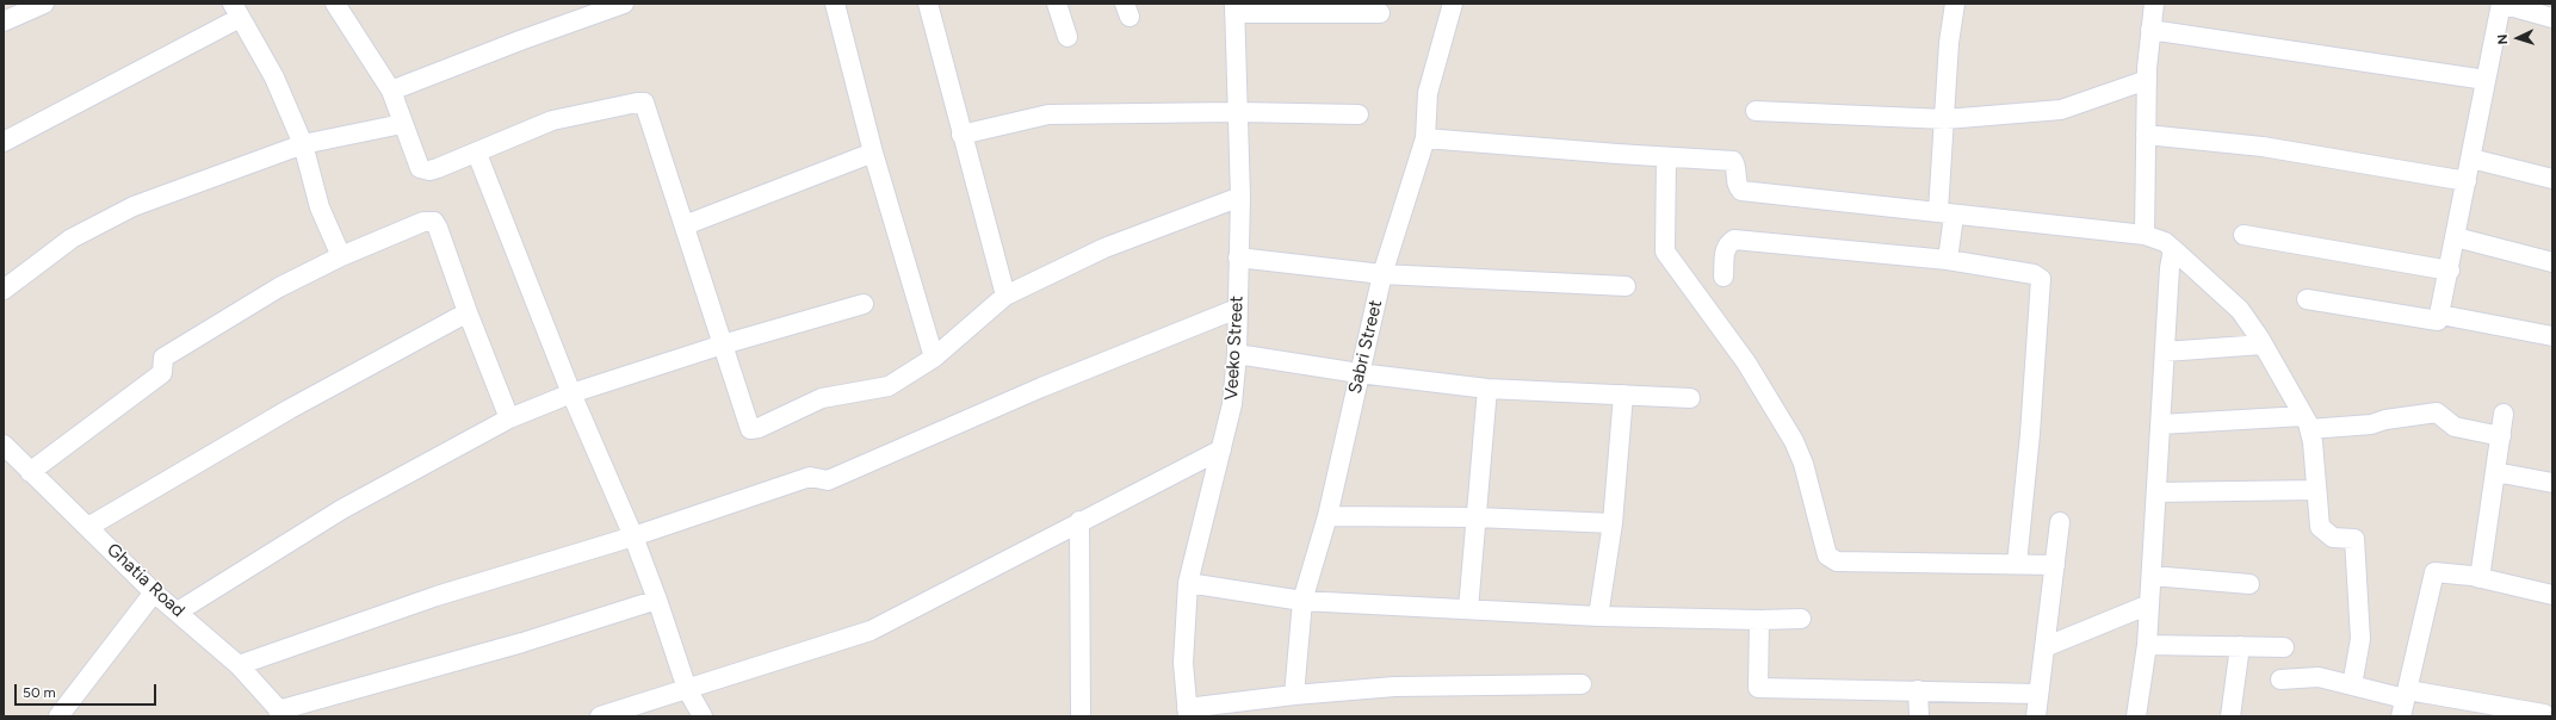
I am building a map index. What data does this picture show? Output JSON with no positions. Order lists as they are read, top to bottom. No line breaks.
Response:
{"streets":{"street":["Sabri Street","Veeko Street","Ghatia Road"]},"scale_bar":"50 m","north":"left"}
